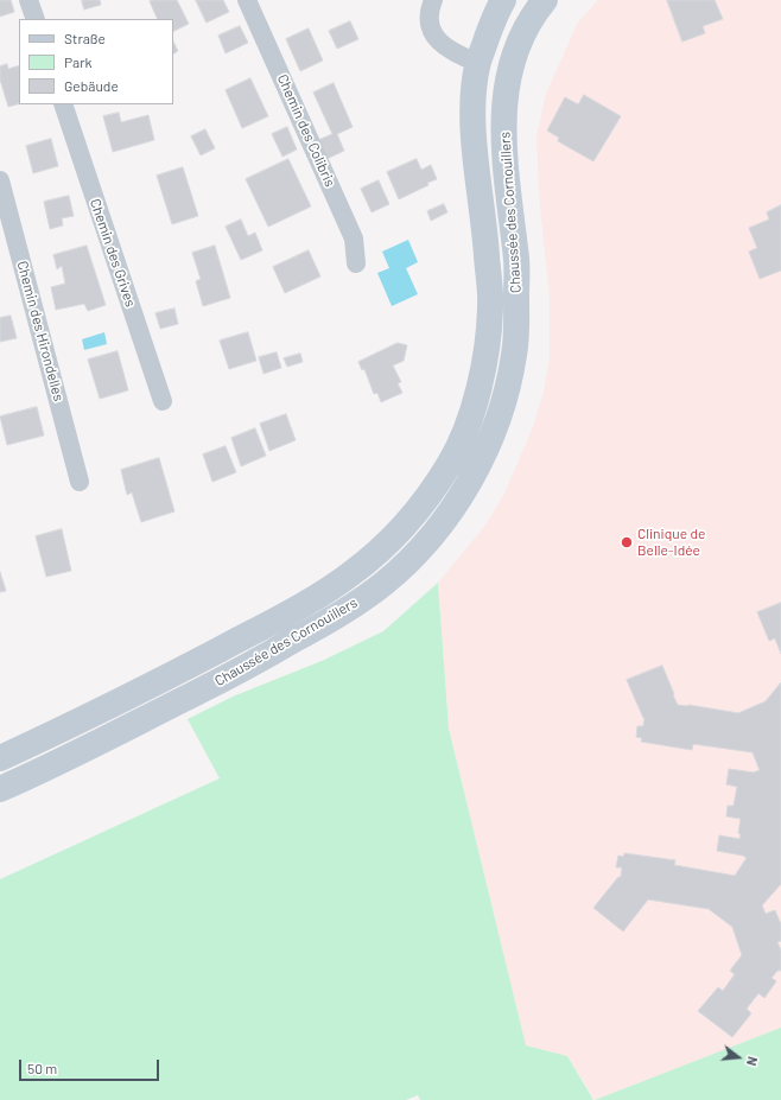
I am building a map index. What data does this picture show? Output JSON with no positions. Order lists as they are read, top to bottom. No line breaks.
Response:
{"streets":{"street":["Chemin des Colibris","Chaussée des Cornouillers","Chemin des Grives","Chemin des Hirondelles"]},"places":["Clinique de Belle-Idée"],"legend":["Straße","Park","Gebäude"],"scale_bar":"50 m","north":"right"}
